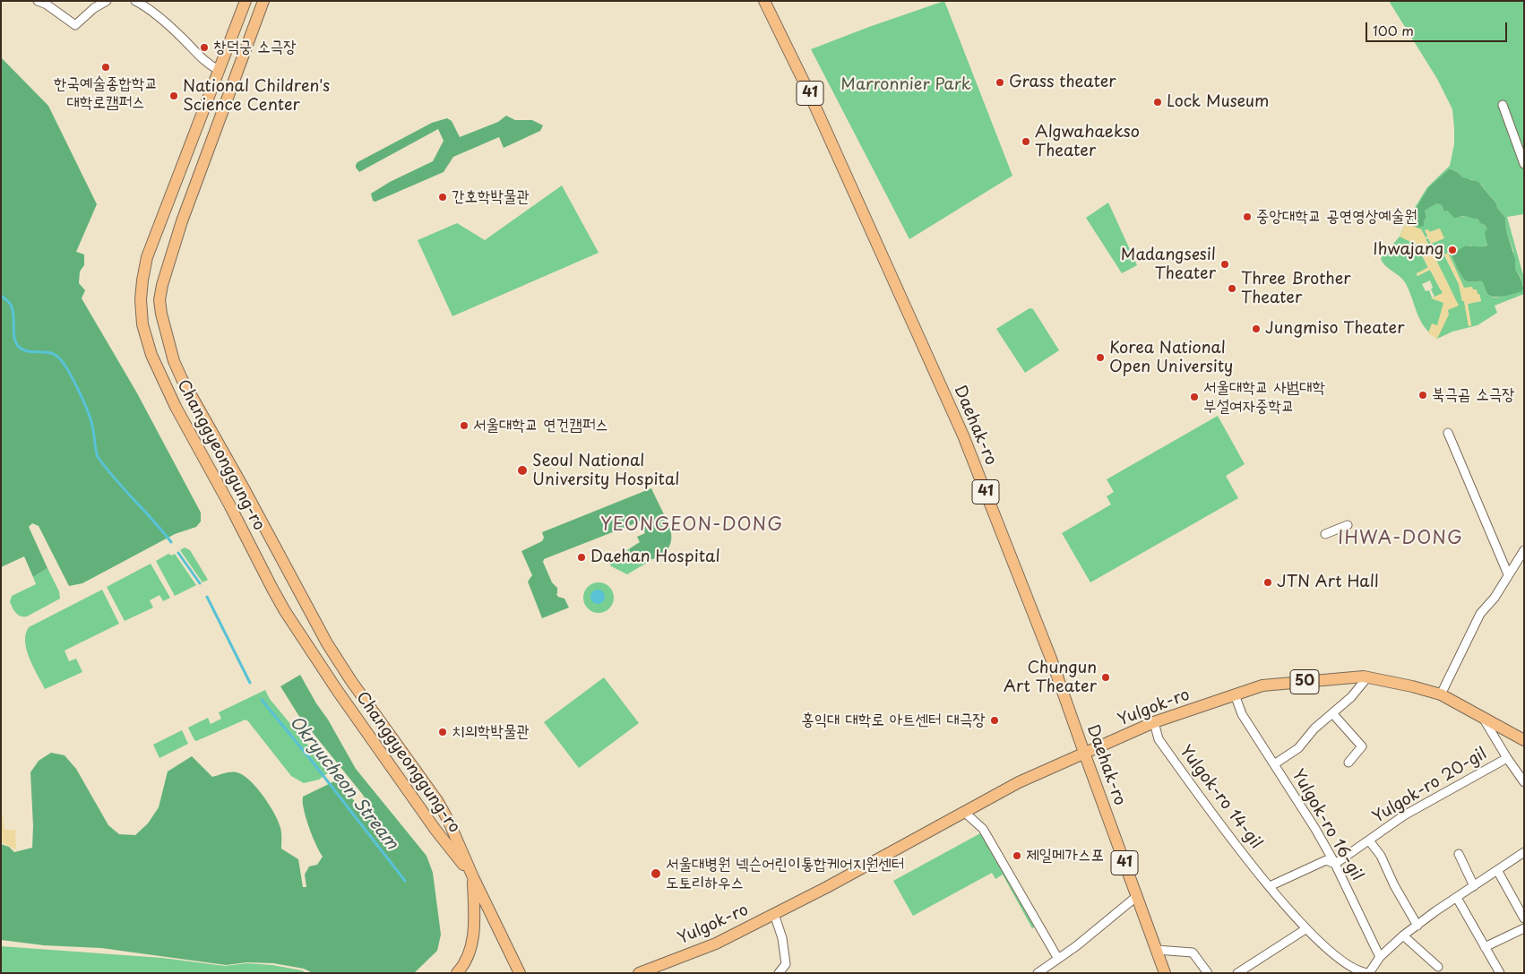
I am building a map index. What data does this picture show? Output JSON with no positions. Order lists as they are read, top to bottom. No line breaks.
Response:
{"streets":{"main road":["41","Daehak-ro","Changgyeonggung-ro","50","Yulgok-ro"],"street":["Yulgok-ro 20-gil","Yulgok-ro 14-gil","Yulgok-ro 16-gil"]},"crossings":[["Daehak-ro","Yulgok-ro"],["Yulgok-ro","Yulgok-ro 14-gil"],["Yulgok-ro","Yulgok-ro 16-gil"],["Yulgok-ro 20-gil","Yulgok-ro 16-gil"]],"districts":["YEONGEON-DONG","IHWA-DONG"],"water":["Okryucheon Stream"],"parks":["Marronnier Park"],"places":["창덕궁 소극장","한국예술종합학교 대학로캠퍼스","Grass theater","National Children's Science Center","Lock Museum","Algwahaekso Theater","간호학박물관","중앙대학교 공연영상예술원","Ihwajang","Madangsesil Theater","Three Brother Theater","Jungmiso Theater","Korea National Open University","북극곰 소극장","서울대학교 사범대학 부설여자중학교","서울대학교 연건캠퍼스","Seoul National University Hospital","Daehan Hospital","JTN Art Hall","Chungun Art Theater","홍익대 대학로 아트센터 대극장","치의학박물관","제일메가스포","서울대병원 넥슨어린이통합케어지원센터 도토리하우스"],"scale_bar":"100 m"}
